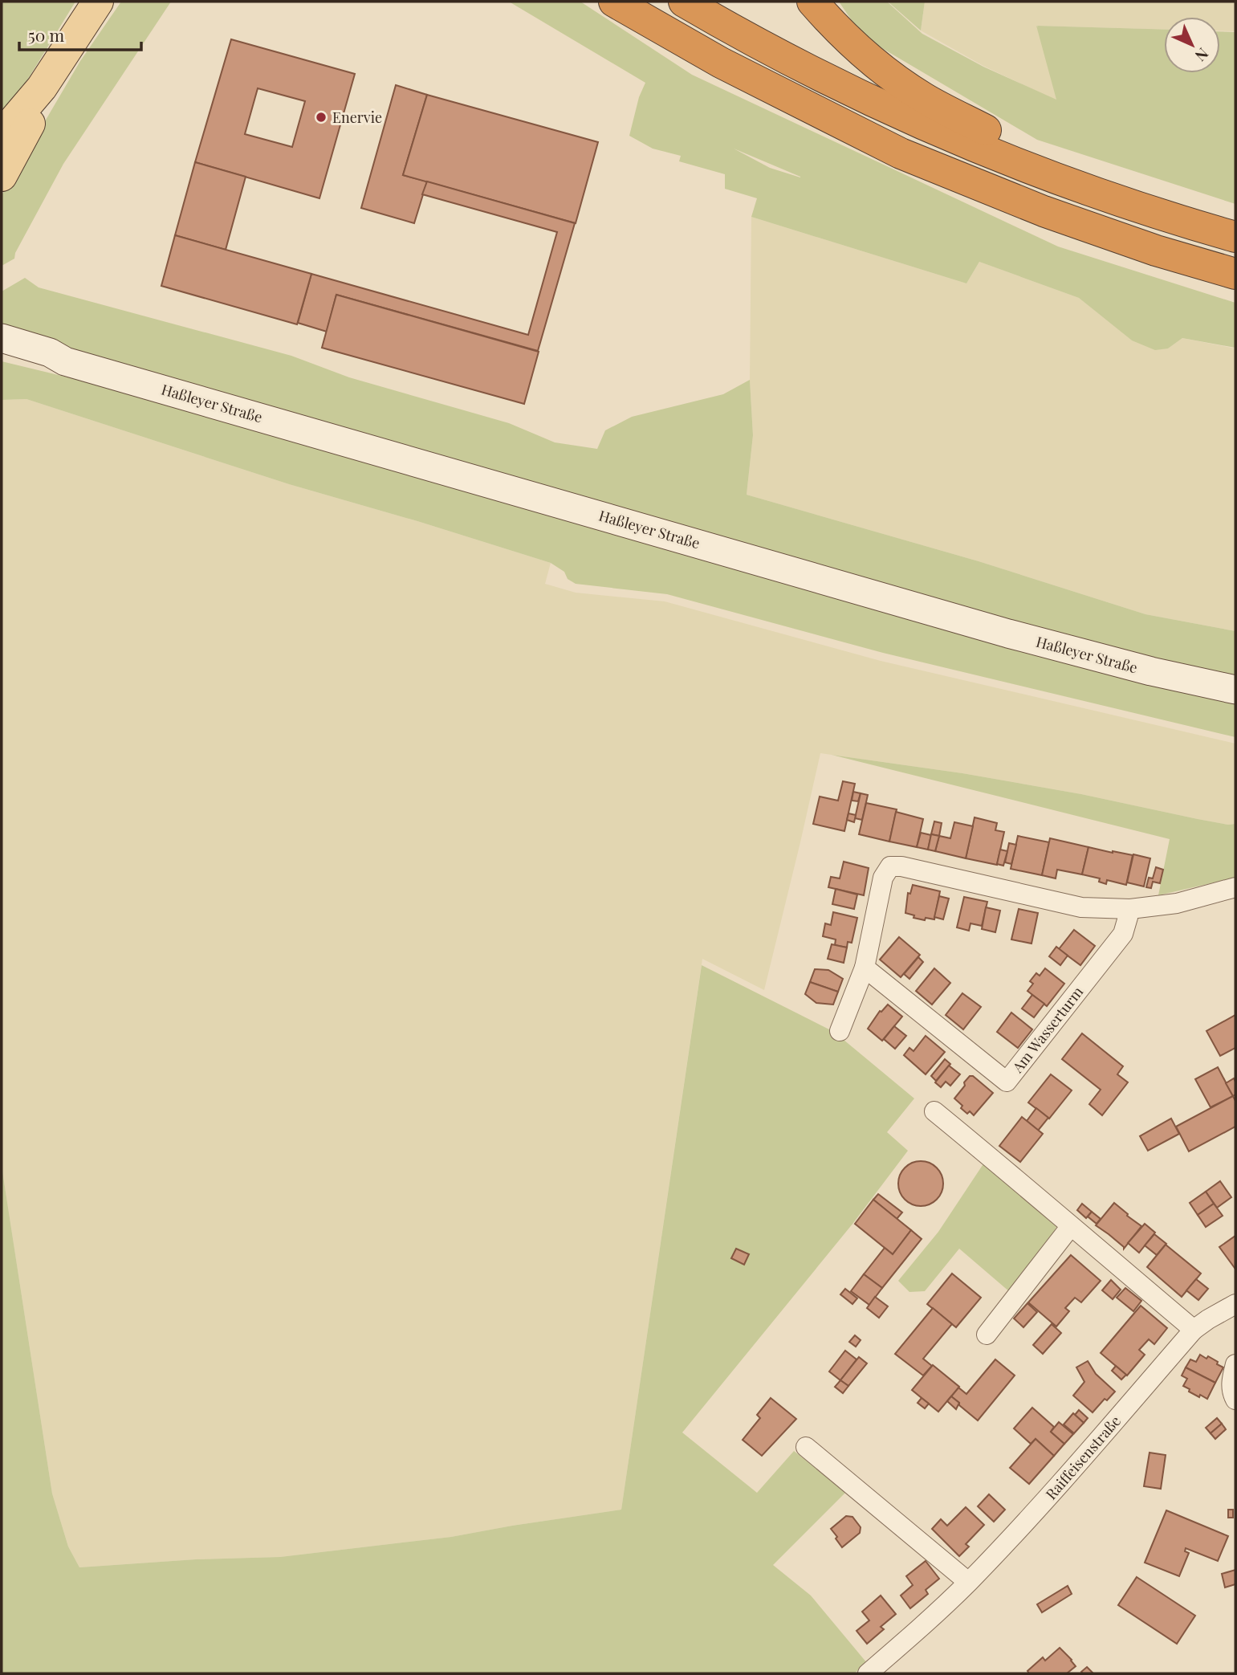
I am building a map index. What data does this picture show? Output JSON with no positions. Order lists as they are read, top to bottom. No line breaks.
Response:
{"streets":{"main road":["Haßleyer Straße"],"street":["Am Wasserturm","Raiffeisenstraße"]},"places":["Enervie"],"scale_bar":"50 m","north":"bottom right"}
